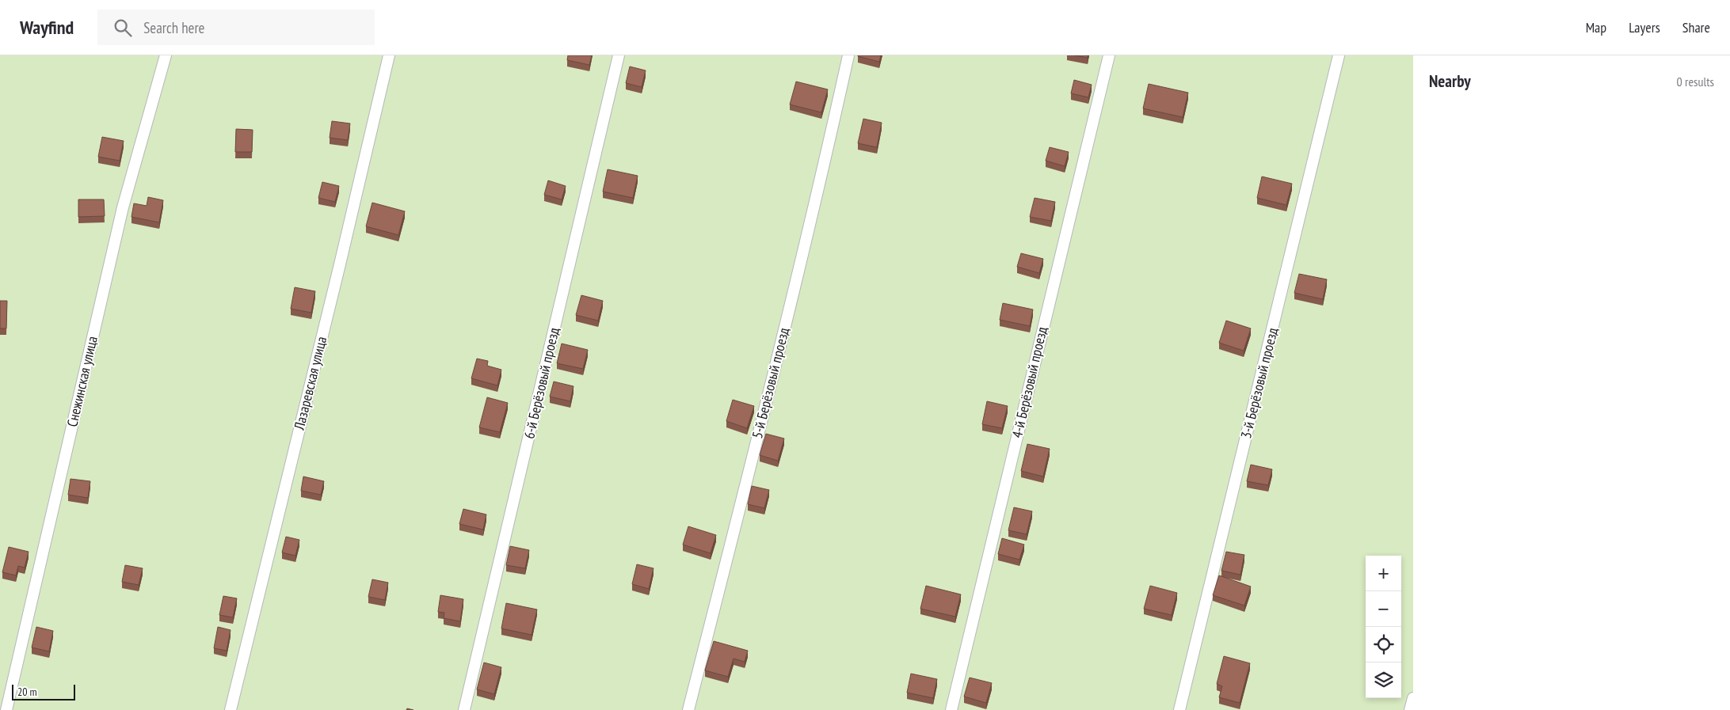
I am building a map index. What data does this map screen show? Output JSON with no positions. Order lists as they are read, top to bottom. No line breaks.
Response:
{"streets":{"lane":["Снежинская улица","4-й Берёзовый проезд","Лазаревская улица","6-й Берёзовый проезд","5-й Берёзовый проезд","3-й Берёзовый проезд"]},"scale_bar":"20 m","page":{"header":"Wayfind","search":"Search here","nav":["Map","Layers","Share"],"heading":["Nearby","0 results"],"map_buttons":["+","−"],"scale":"20 m"}}
